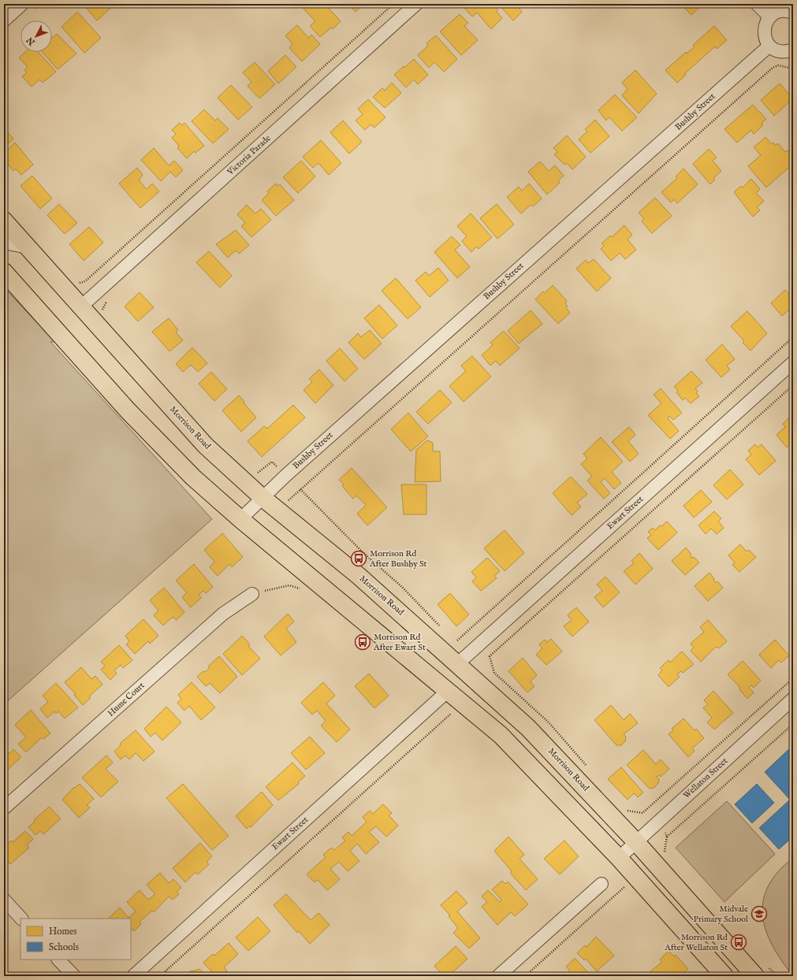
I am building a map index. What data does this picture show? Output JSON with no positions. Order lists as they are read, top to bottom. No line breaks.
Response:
{"streets":{"main road":["Morrison Road"],"street":["Bushby Street","Victoria Parade","Ewart Street","Hume Court","Wellaton Street"]},"crossings":[["Bushby Street","Morrison Road"],["Victoria Parade","Morrison Road"],["Morrison Road","Ewart Street"],["Morrison Road","Wellaton Street"]],"places":{"bus stop":["Morrison Rd After Bushby St","Morrison Rd After Ewart St","Morrison Rd After Wellaton St"],"school or university":["Midvale Primary School"]},"legend":["Homes","Schools"],"north":"bottom left"}
